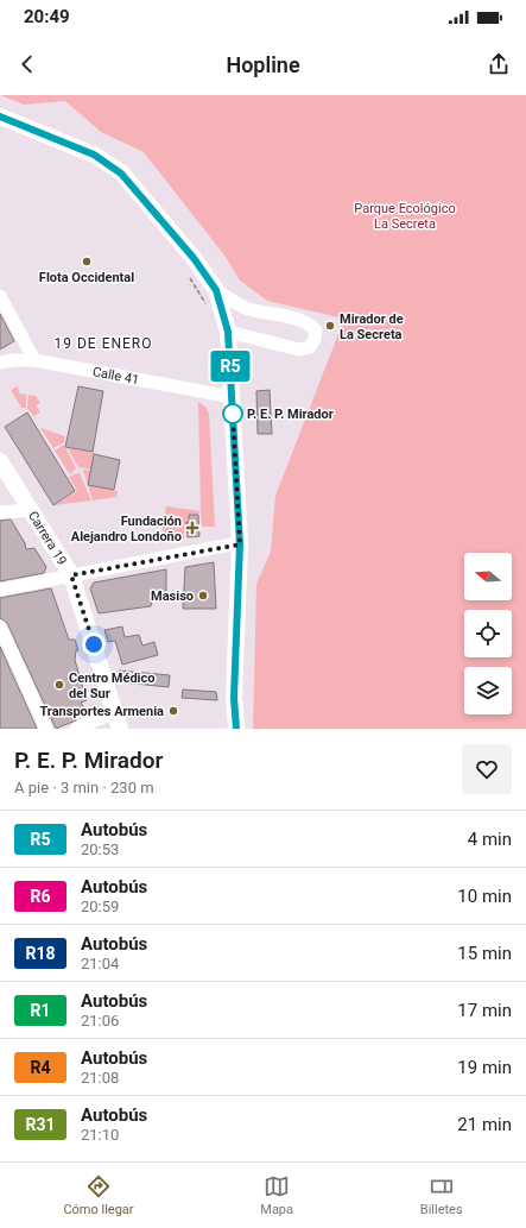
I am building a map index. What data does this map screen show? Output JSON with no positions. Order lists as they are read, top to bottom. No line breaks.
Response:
{"streets":{"main road":["Carrera 19"],"street":["Calle 41"]},"districts":["19 DE ENERO"],"parks":["Parque Ecológico La Secreta"],"places":{"other":["Flota Occidental","Mirador de La Secreta","P. E. P. Mirador","Masiso","Centro Médico del Sur","Transportes Armenia"],"health":["Fundación Alejandro Londoño"]},"lines":["bus line R5"],"north":"left","page":{"status":"20:49","header":"Hopline","on_map":"R5","heading":["P. E. P. Mirador","A pie · 3 min · 230 m"],"list":[{"mark":"R5","name":"Autobús","note":"20:53","value":"4 min"},{"mark":"R6","name":"Autobús","note":"20:59","value":"10 min"},{"mark":"R18","name":"Autobús","note":"21:04","value":"15 min"},{"mark":"R1","name":"Autobús","note":"21:06","value":"17 min"},{"mark":"R4","name":"Autobús","note":"21:08","value":"19 min"},{"mark":"R31","name":"Autobús","note":"21:10","value":"21 min"}],"tabs":["Cómo llegar","Mapa","Billetes"]}}
